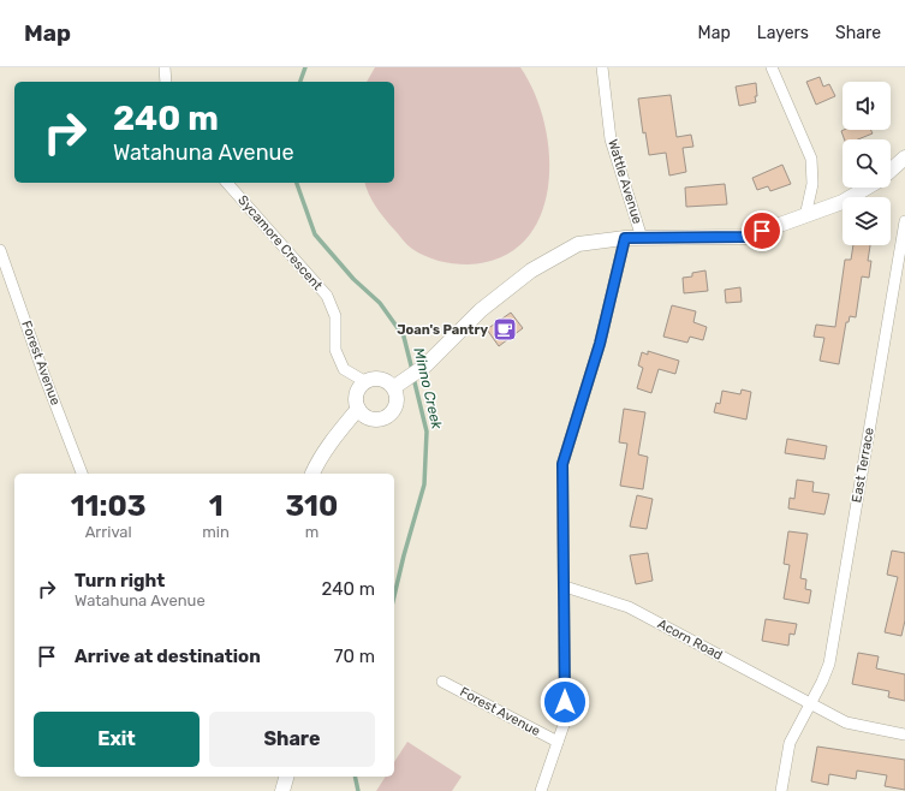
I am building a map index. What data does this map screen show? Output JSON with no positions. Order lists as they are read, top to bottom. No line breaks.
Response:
{"streets":{"street":["Wattle Avenue","Sycamore Crescent","Forest Avenue","East Terrace","Acorn Road"]},"crossings":[["East Terrace","Acorn Road"]],"water":["Minno Creek"],"places":{"cafe":["Joan's Pantry"]},"page":{"header":"Map","nav":["Map","Layers","Share"],"turn":["240 m","Watahuna Avenue"],"eta":["11:03","Arrival","1","min","310","m"],"list":[{"name":"Turn right","note":"Watahuna Avenue","value":"240 m"},{"name":"Arrive at destination","value":"70 m"}],"buttons":["Exit","Share"]}}
